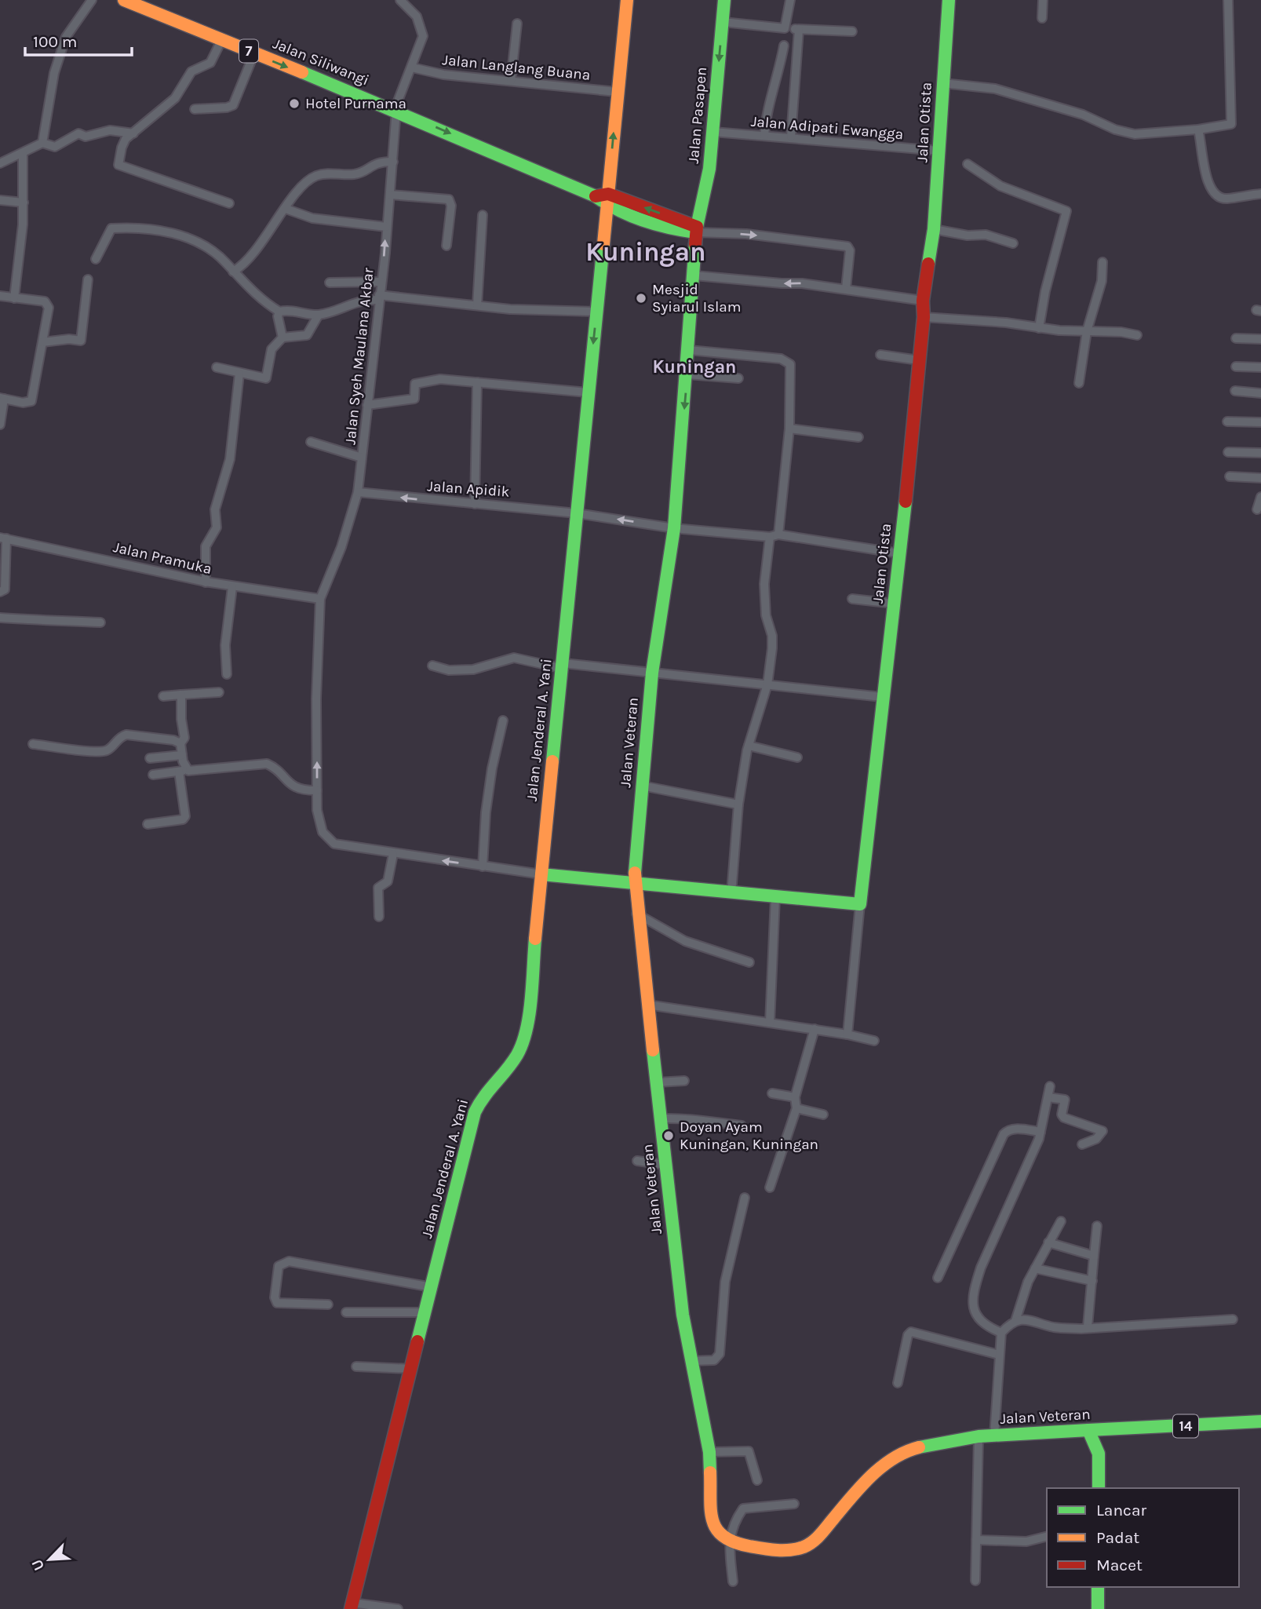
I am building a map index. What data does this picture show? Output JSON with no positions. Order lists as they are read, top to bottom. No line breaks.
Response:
{"streets":{"main road":["7","Jalan Siliwangi","Jalan Pasapen","Jalan Otista","Jalan Jenderal A. Yani","Jalan Veteran","14"],"street":["Jalan Langlang Buana","Jalan Adipati Ewangga","Jalan Syeh Maulana Akbar","Jalan Apidik","Jalan Pramuka"]},"crossings":[["Jalan Siliwangi","Jalan Pasapen"],["Jalan Siliwangi","Jalan Syeh Maulana Akbar"],["Jalan Siliwangi","Jalan Jenderal A. Yani"],["Jalan Langlang Buana","Jalan Syeh Maulana Akbar"],["Jalan Langlang Buana","Jalan Jenderal A. Yani"],["Jalan Pasapen","Jalan Adipati Ewangga"],["Jalan Pasapen","Jalan Veteran"],["Jalan Otista","Jalan Adipati Ewangga"],["Jalan Otista","Jalan Apidik"],["Jalan Syeh Maulana Akbar","Jalan Apidik"],["Jalan Syeh Maulana Akbar","Jalan Pramuka"],["Jalan Syeh Maulana Akbar","Jalan Jenderal A. Yani"],["Jalan Apidik","Jalan Jenderal A. Yani"],["Jalan Apidik","Jalan Veteran"]],"one_way":["Jalan Siliwangi","Jalan Pasapen","Jalan Apidik"],"districts":["Kuningan","Kuningan"],"places":["Hotel Purnama","Mesjid Syiarul Islam","Doyan Ayam Kuningan, Kuningan"],"legend":["Lancar","Padat","Macet"],"scale_bar":"100 m","north":"bottom left"}
